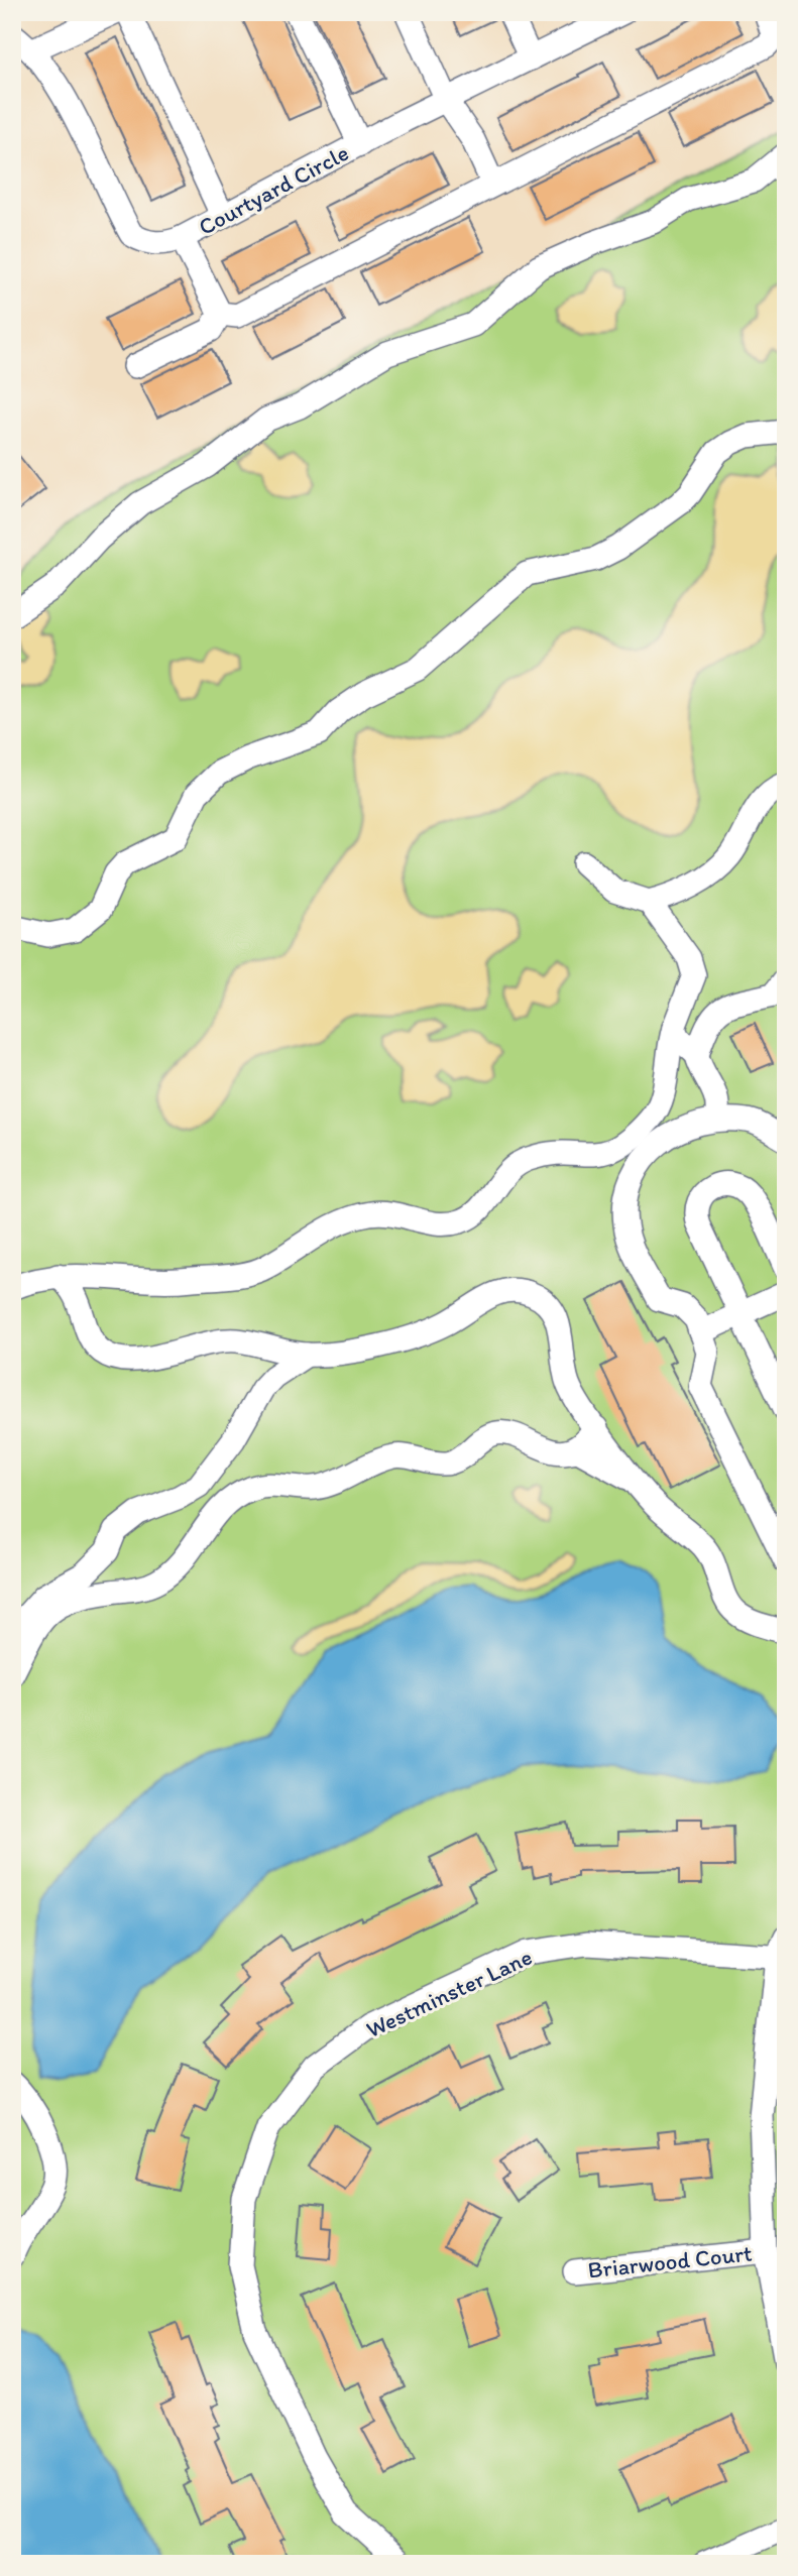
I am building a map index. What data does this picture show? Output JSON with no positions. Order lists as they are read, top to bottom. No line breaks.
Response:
{"streets":{"street":["Courtyard Circle","Westminster Lane","Briarwood Court"]}}
